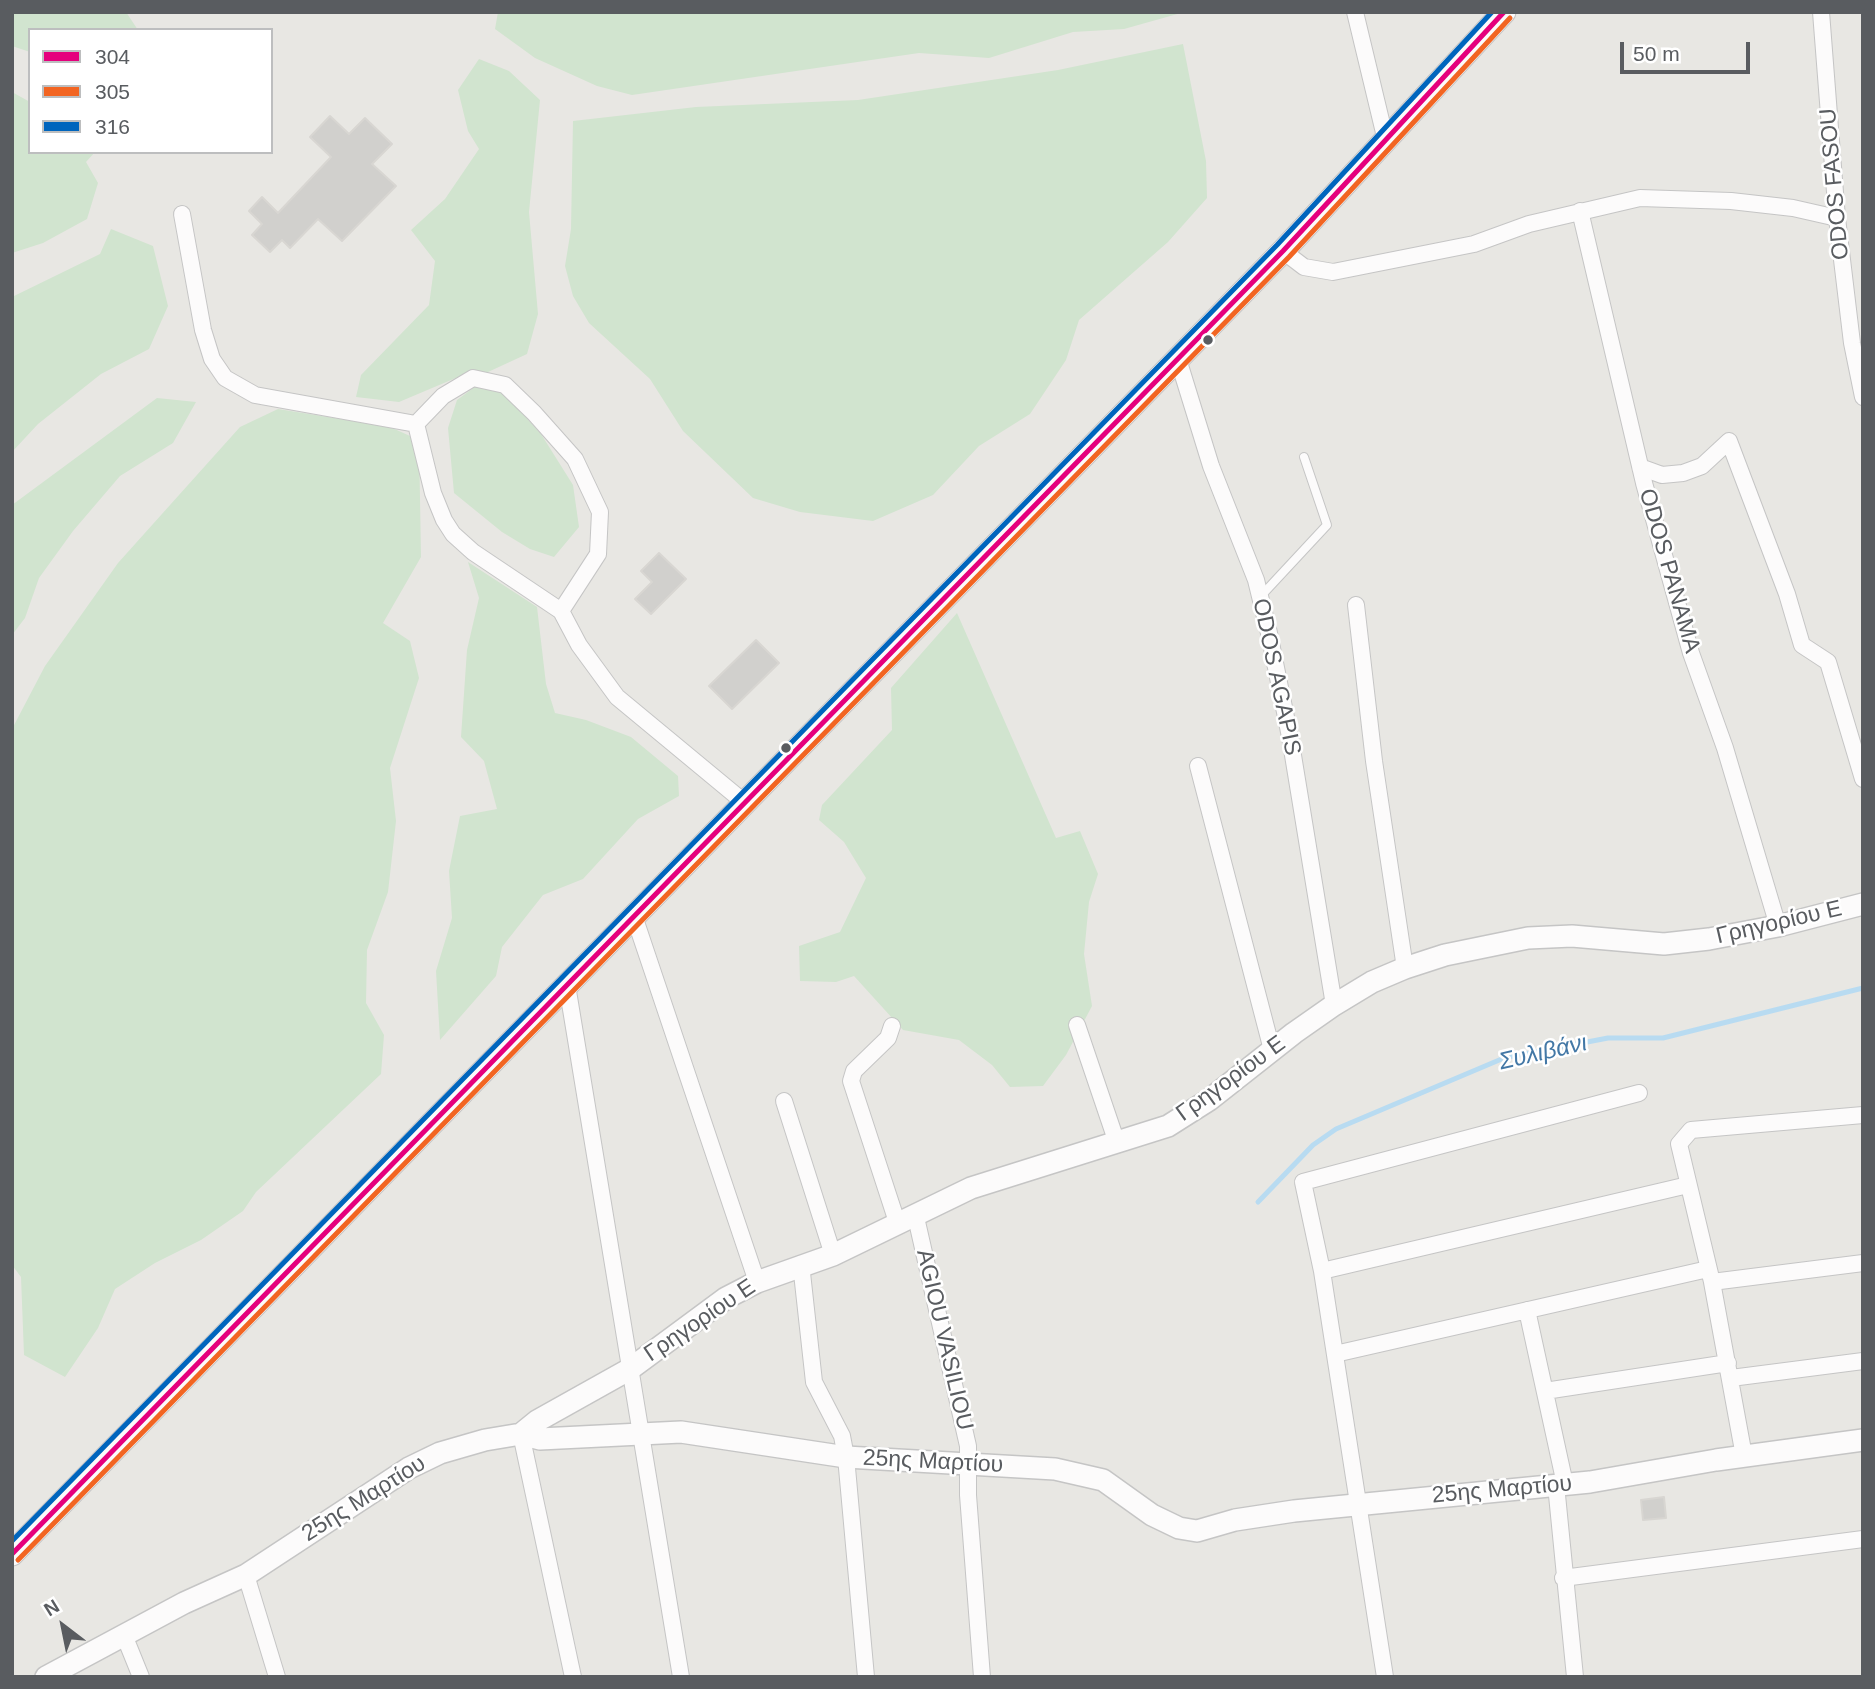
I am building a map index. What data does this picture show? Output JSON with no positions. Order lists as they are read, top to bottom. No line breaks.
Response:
{"streets":{"street":["ODOS FASOU","ODOS PANAMA","ODOS AGAPIS","Γρηγορίου Ε","AGIOU VASILIOU","25ης Μαρτίου"]},"crossings":[["ODOS PANAMA","Γρηγορίου Ε"],["ODOS AGAPIS","Γρηγορίου Ε"],["Γρηγορίου Ε","AGIOU VASILIOU"],["Γρηγορίου Ε","25ης Μαρτίου"],["AGIOU VASILIOU","25ης Μαρτίου"]],"water":["Συλιβάνι"],"lines":["transit line 304","transit line 316","transit line 305"],"legend":["304","305","316"],"scale_bar":"50 m","north":"top left"}
